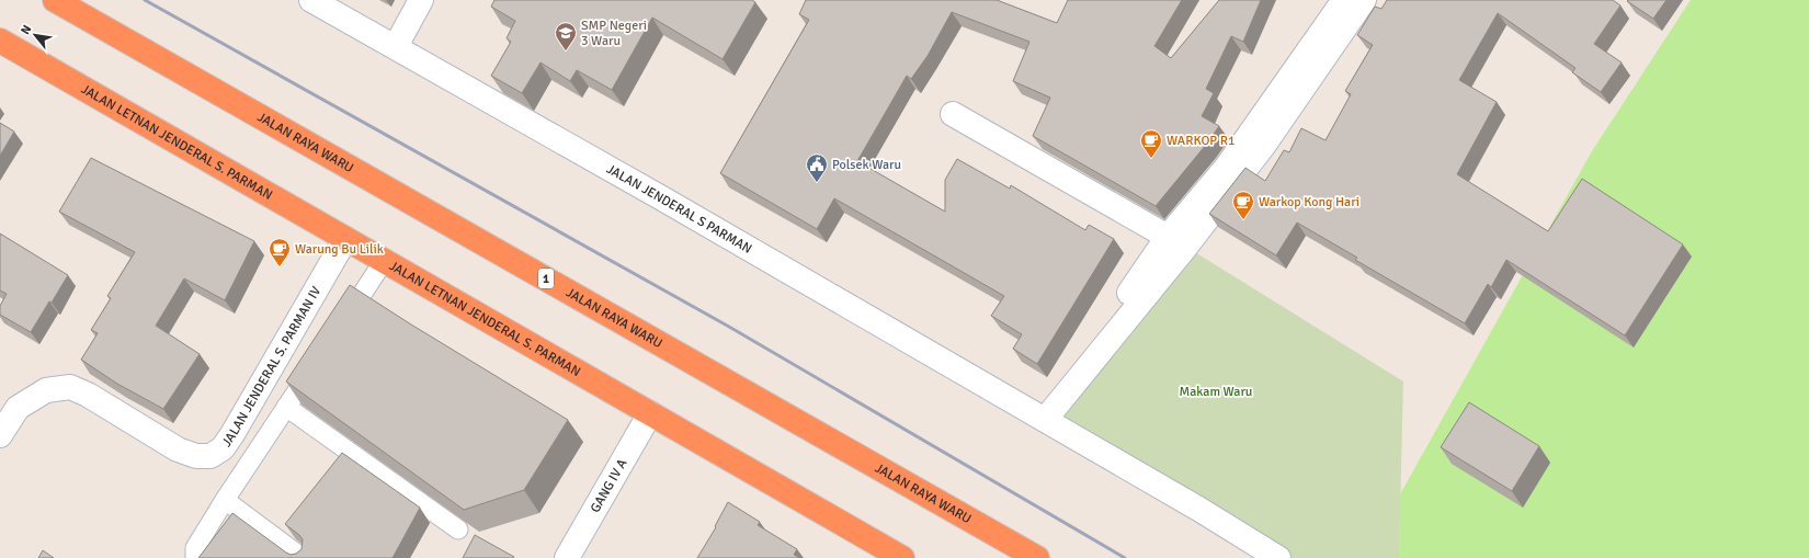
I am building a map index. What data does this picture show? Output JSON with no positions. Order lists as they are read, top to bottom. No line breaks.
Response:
{"streets":{"highway":["JALAN LETNAN JENDERAL S. PARMAN","JALAN RAYA WARU","1"],"street":["JALAN JENDERAL S PARMAN","JALAN JENDERAL S. PARMAN IV","GANG IV A"]},"crossings":[["JALAN LETNAN JENDERAL S. PARMAN","JALAN JENDERAL S. PARMAN IV"],["JALAN LETNAN JENDERAL S. PARMAN","GANG IV A"]],"parks":["Makam Waru"],"places":{"school or university":["SMP Negeri 3 Waru"],"cafe":["WARKOP R1","Warkop Kong Hari","Warung Bu Lilik"],"public building":["Polsek Waru"]},"north":"top left"}
